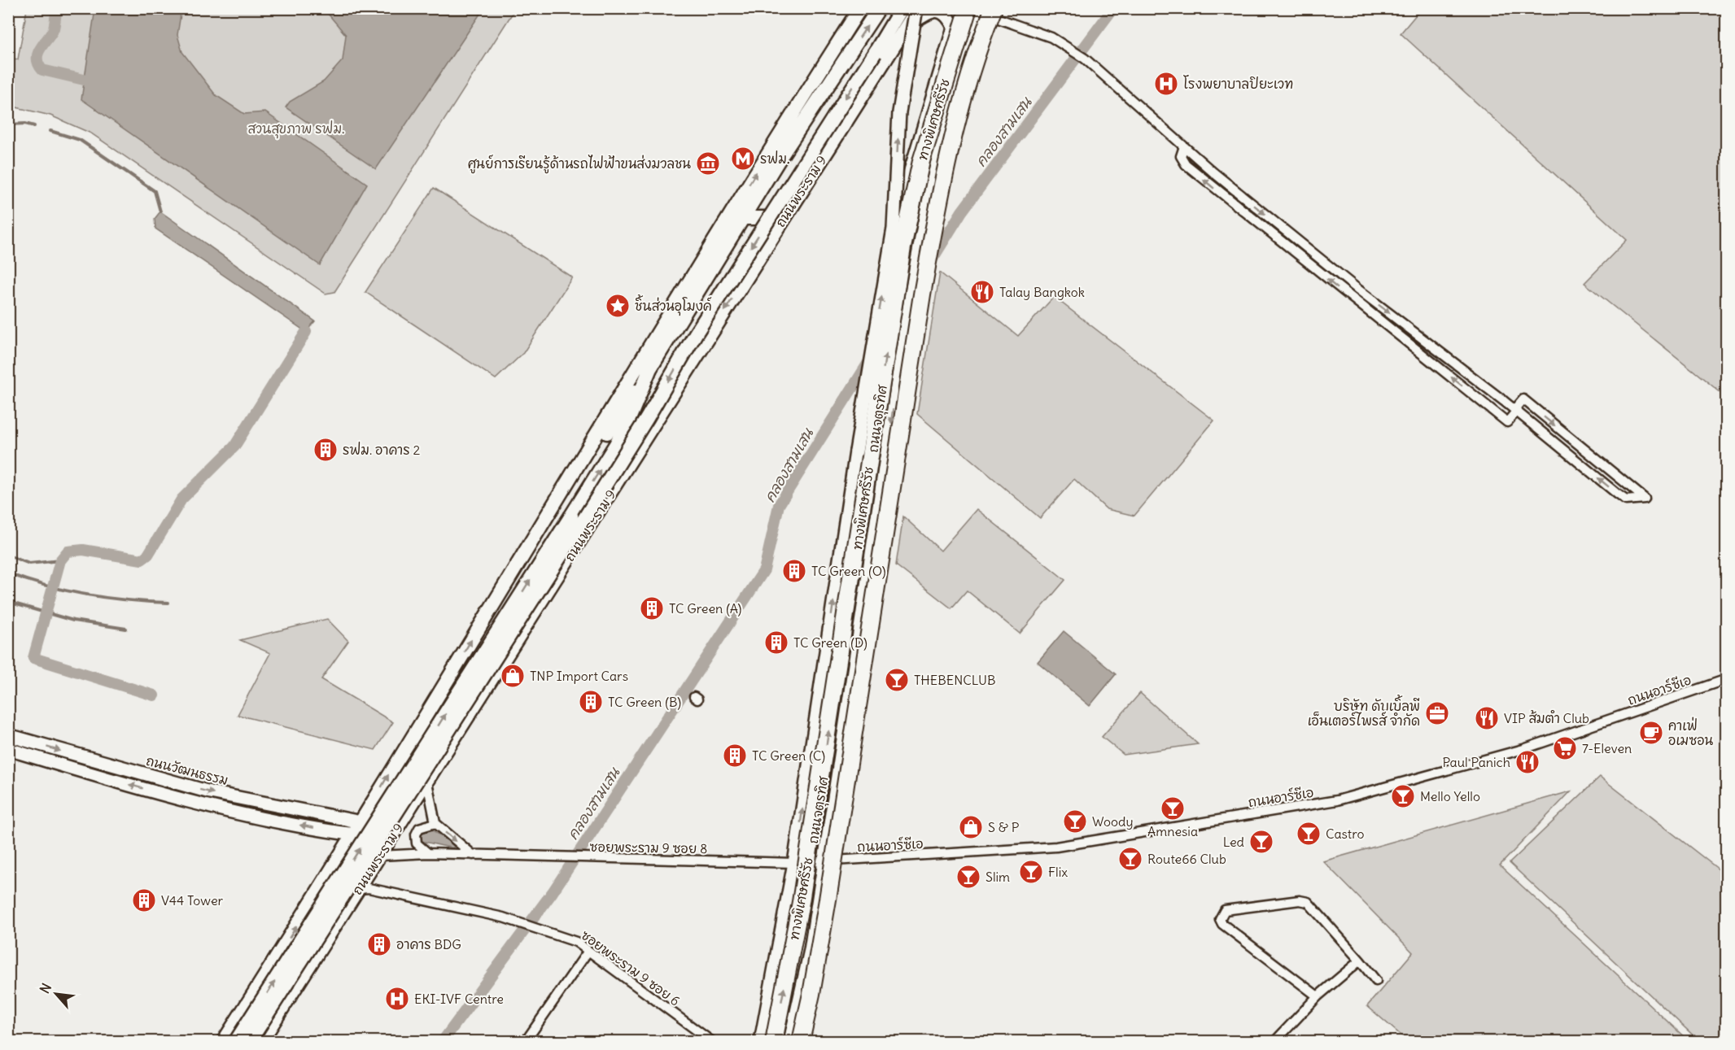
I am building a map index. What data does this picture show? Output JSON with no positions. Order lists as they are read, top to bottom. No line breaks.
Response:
{"streets":{"highway":["ทางพิเศษศรีรัช"],"main road":["ถนนพระราม 9","ถนนจตุรทิศ","ถนนวัฒนธรรม"],"street":["ถนนอาร์ซีเอ","ซอยพระราม 9 ซอย 8","ซอยพระราม 9 ซอย 6"]},"crossings":[["ทางพิเศษศรีรัช","ถนนจตุรทิศ"],["ถนนพระราม 9","ถนนจตุรทิศ"],["ถนนพระราม 9","ซอยพระราม 9 ซอย 8"],["ถนนพระราม 9","ซอยพระราม 9 ซอย 6"],["ถนนจตุรทิศ","ถนนอาร์ซีเอ"],["ถนนจตุรทิศ","ซอยพระราม 9 ซอย 8"],["ถนนอาร์ซีเอ","ซอยพระราม 9 ซอย 8"]],"water":["คลองสามเสน"],"parks":["สวนสุขภาพ รฟม."],"places":{"hospital":["โรงพยาบาลปิยะเวท","EKI-IVF Centre"],"metro station":["รฟม."],"museum":["ศูนย์การเรียนรู้ด้านรถไฟฟ้าขนส่งมวลชน"],"restaurant":["Talay Bangkok","VIP ส้มตำ Club","Paul Panich"],"place":["ชิ้นส่วนอุโมงค์"],"building":["รฟม. อาคาร 2","TC Green (O)","TC Green (A)","TC Green (D)","TC Green (B)","TC Green (C)","V44 Tower","อาคาร BDG"],"shop":["TNP Import Cars","S & P"],"bar":["THEBENCLUB","Mello Yello","Amnesia","Woody","Castro","Led","Route66 Club","Flix","Slim"],"office":["บริษัท ดับเบิ้ลพี เอ็นเตอร์ไพรส์ จำกัด"],"cafe":["คาเฟ่ อเมซอน"],"supermarket":["7-Eleven"]},"north":"top left"}
